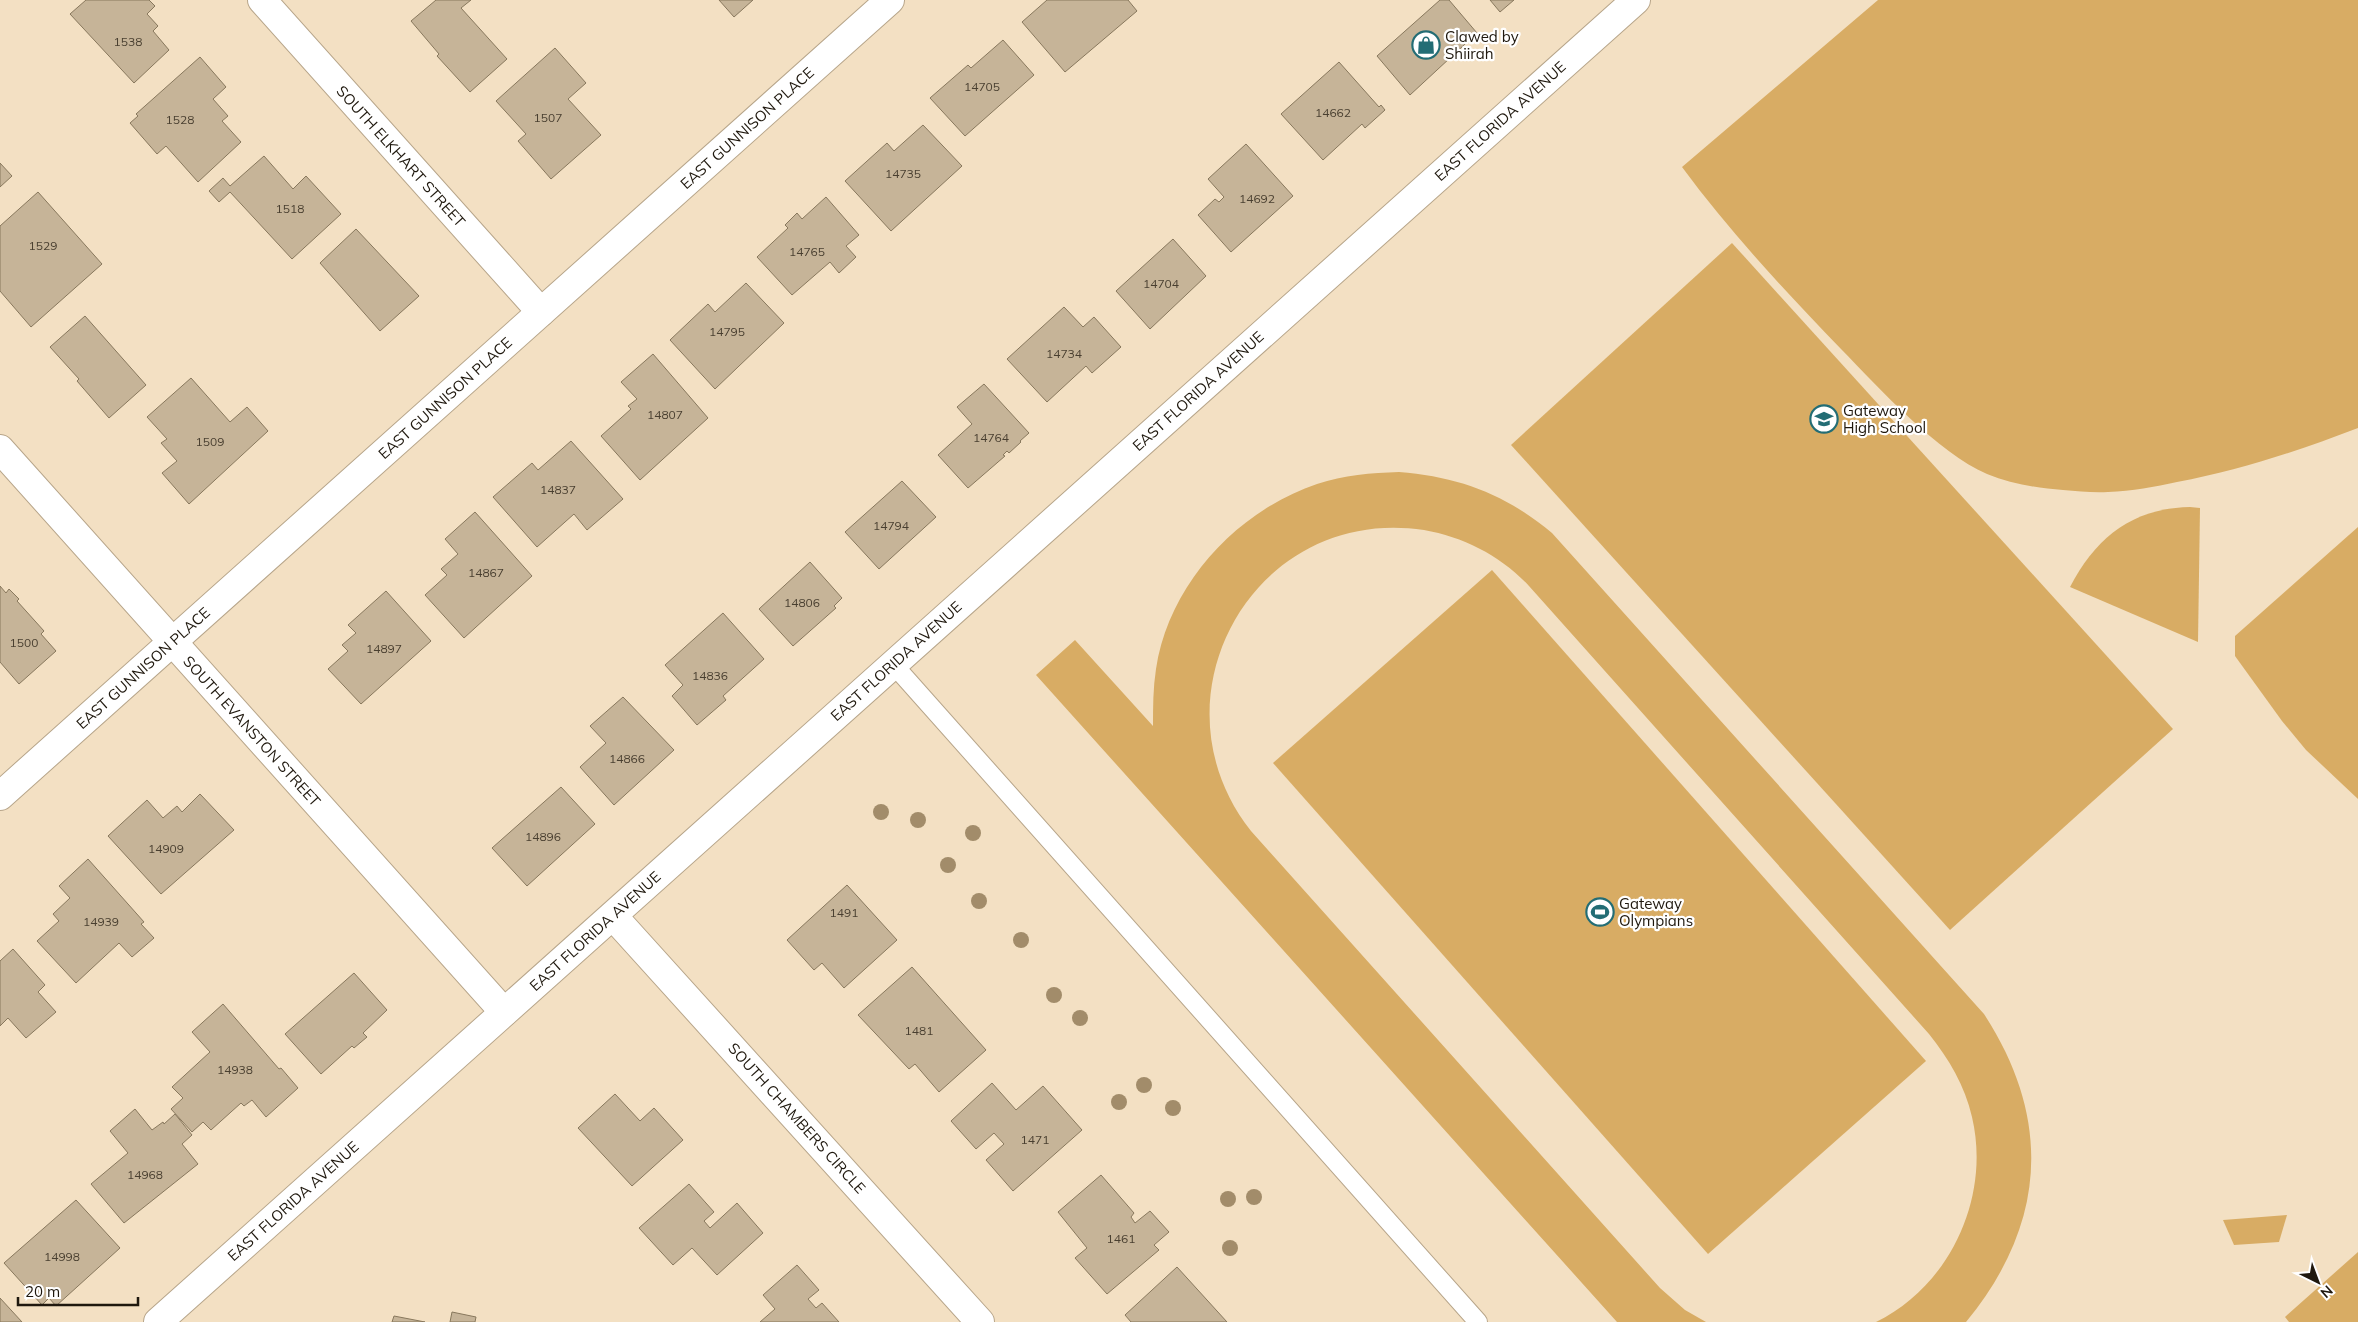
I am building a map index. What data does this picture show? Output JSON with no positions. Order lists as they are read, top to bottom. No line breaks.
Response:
{"streets":{"street":["EAST FLORIDA AVENUE","EAST GUNNISON PLACE","SOUTH ELKHART STREET","SOUTH EVANSTON STREET","SOUTH CHAMBERS CIRCLE"]},"crossings":[["EAST FLORIDA AVENUE","SOUTH EVANSTON STREET"],["EAST FLORIDA AVENUE","SOUTH CHAMBERS CIRCLE"],["EAST GUNNISON PLACE","SOUTH ELKHART STREET"],["EAST GUNNISON PLACE","SOUTH EVANSTON STREET"]],"places":{"shop":["Clawed by Shiirah"],"school or university":["Gateway High School"],"sports":["Gateway Olympians"]},"house_numbers":["1538","14705","14662","1507","1528","14735","14692","1518","1529","14765","14704","14795","14734","14807","14764","1509","14837","14794","14867","14806","1500","14897","14836","14866","14896","14909","1491","14939","1481","14938","1471","14968","1461","14998"],"scale_bar":"20 m","north":"bottom right"}
